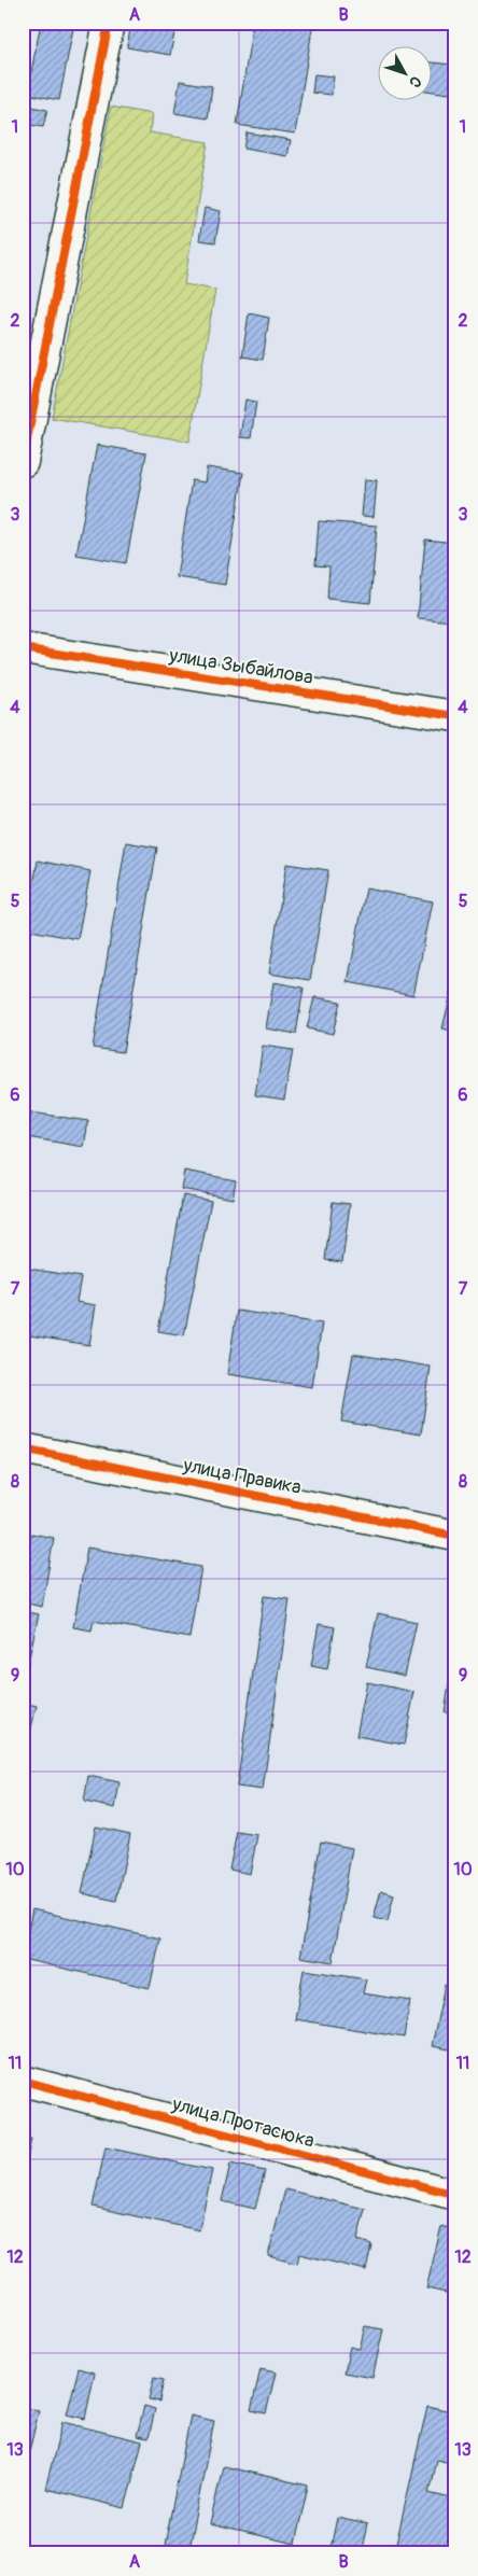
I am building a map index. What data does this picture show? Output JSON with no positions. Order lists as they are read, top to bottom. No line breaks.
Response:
{"streets":{"street":["улица Зыбайлова","улица Правика","улица Протасюка"]},"north":"bottom right","grid":{"columns":["A","B"],"rows":["1","2","3","4","5","6","7","8","9","10","11","12","13"]}}
